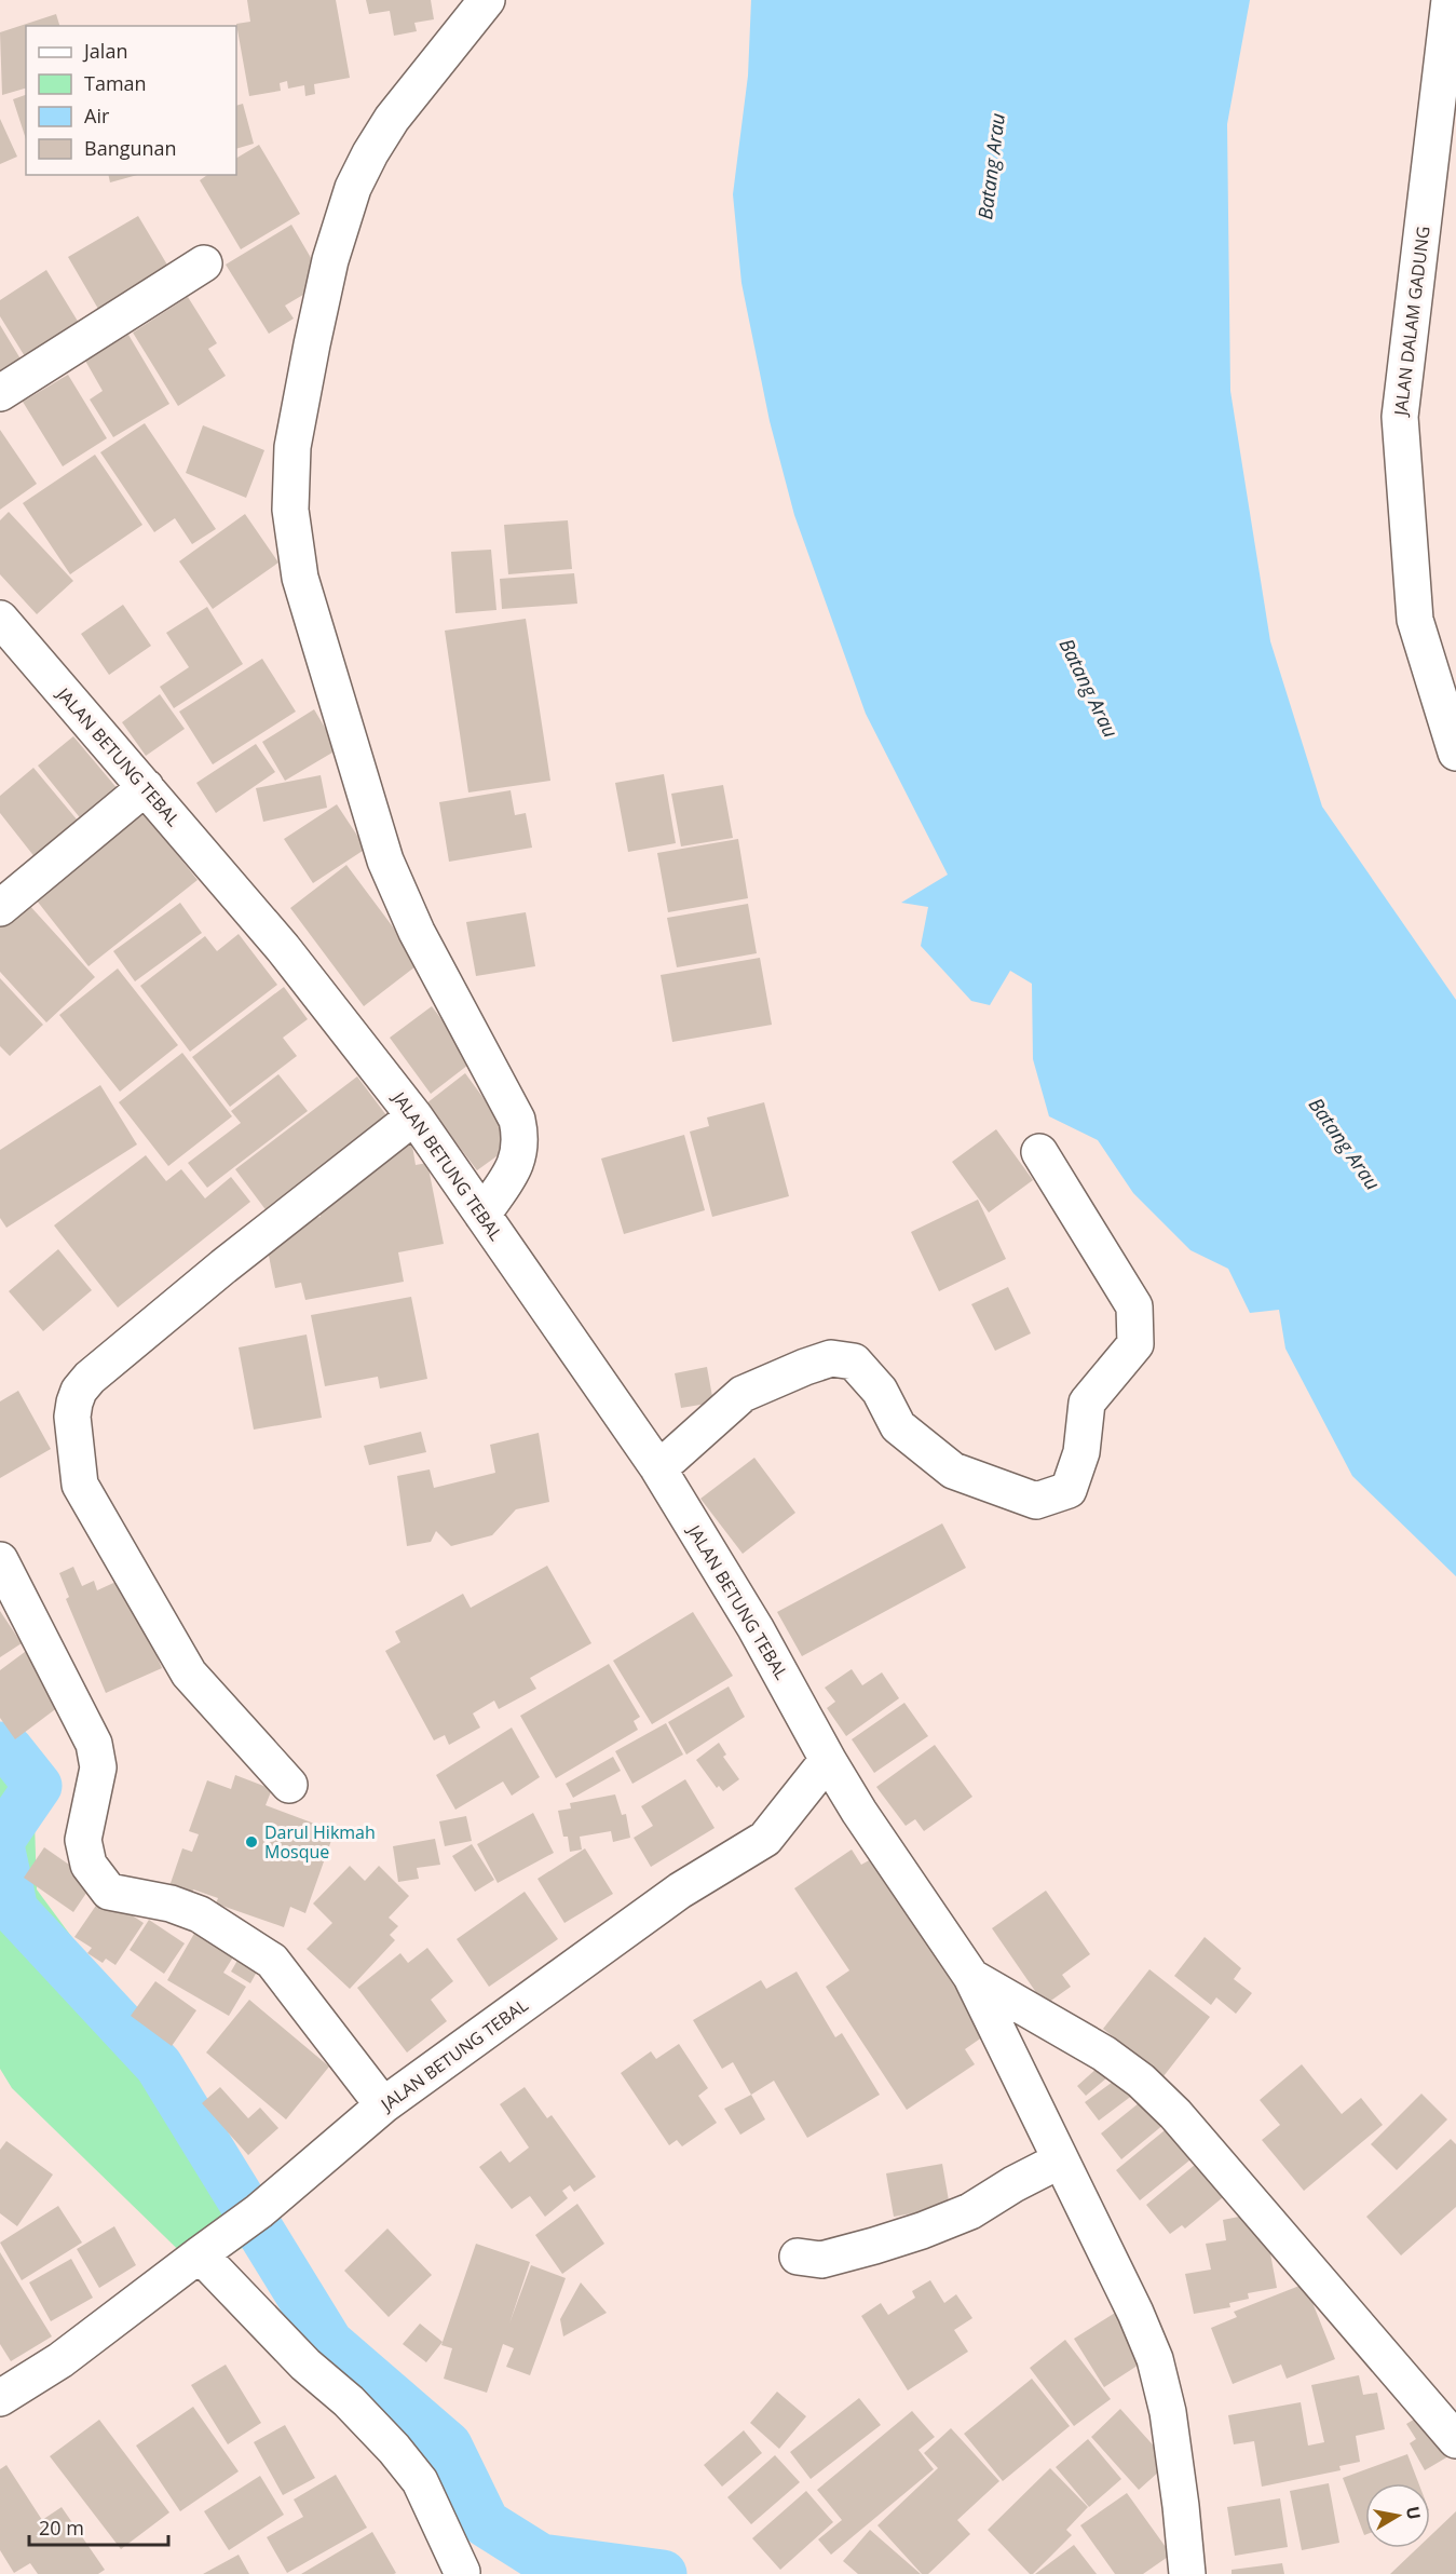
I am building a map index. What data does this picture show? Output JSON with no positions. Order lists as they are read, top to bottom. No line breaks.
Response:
{"streets":{"street":["JALAN DALAM GADUNG","JALAN BETUNG TEBAL"]},"water":["Batang Arau"],"places":["Darul Hikmah Mosque"],"legend":["Jalan","Taman","Air","Bangunan"],"scale_bar":"20 m","north":"right"}
